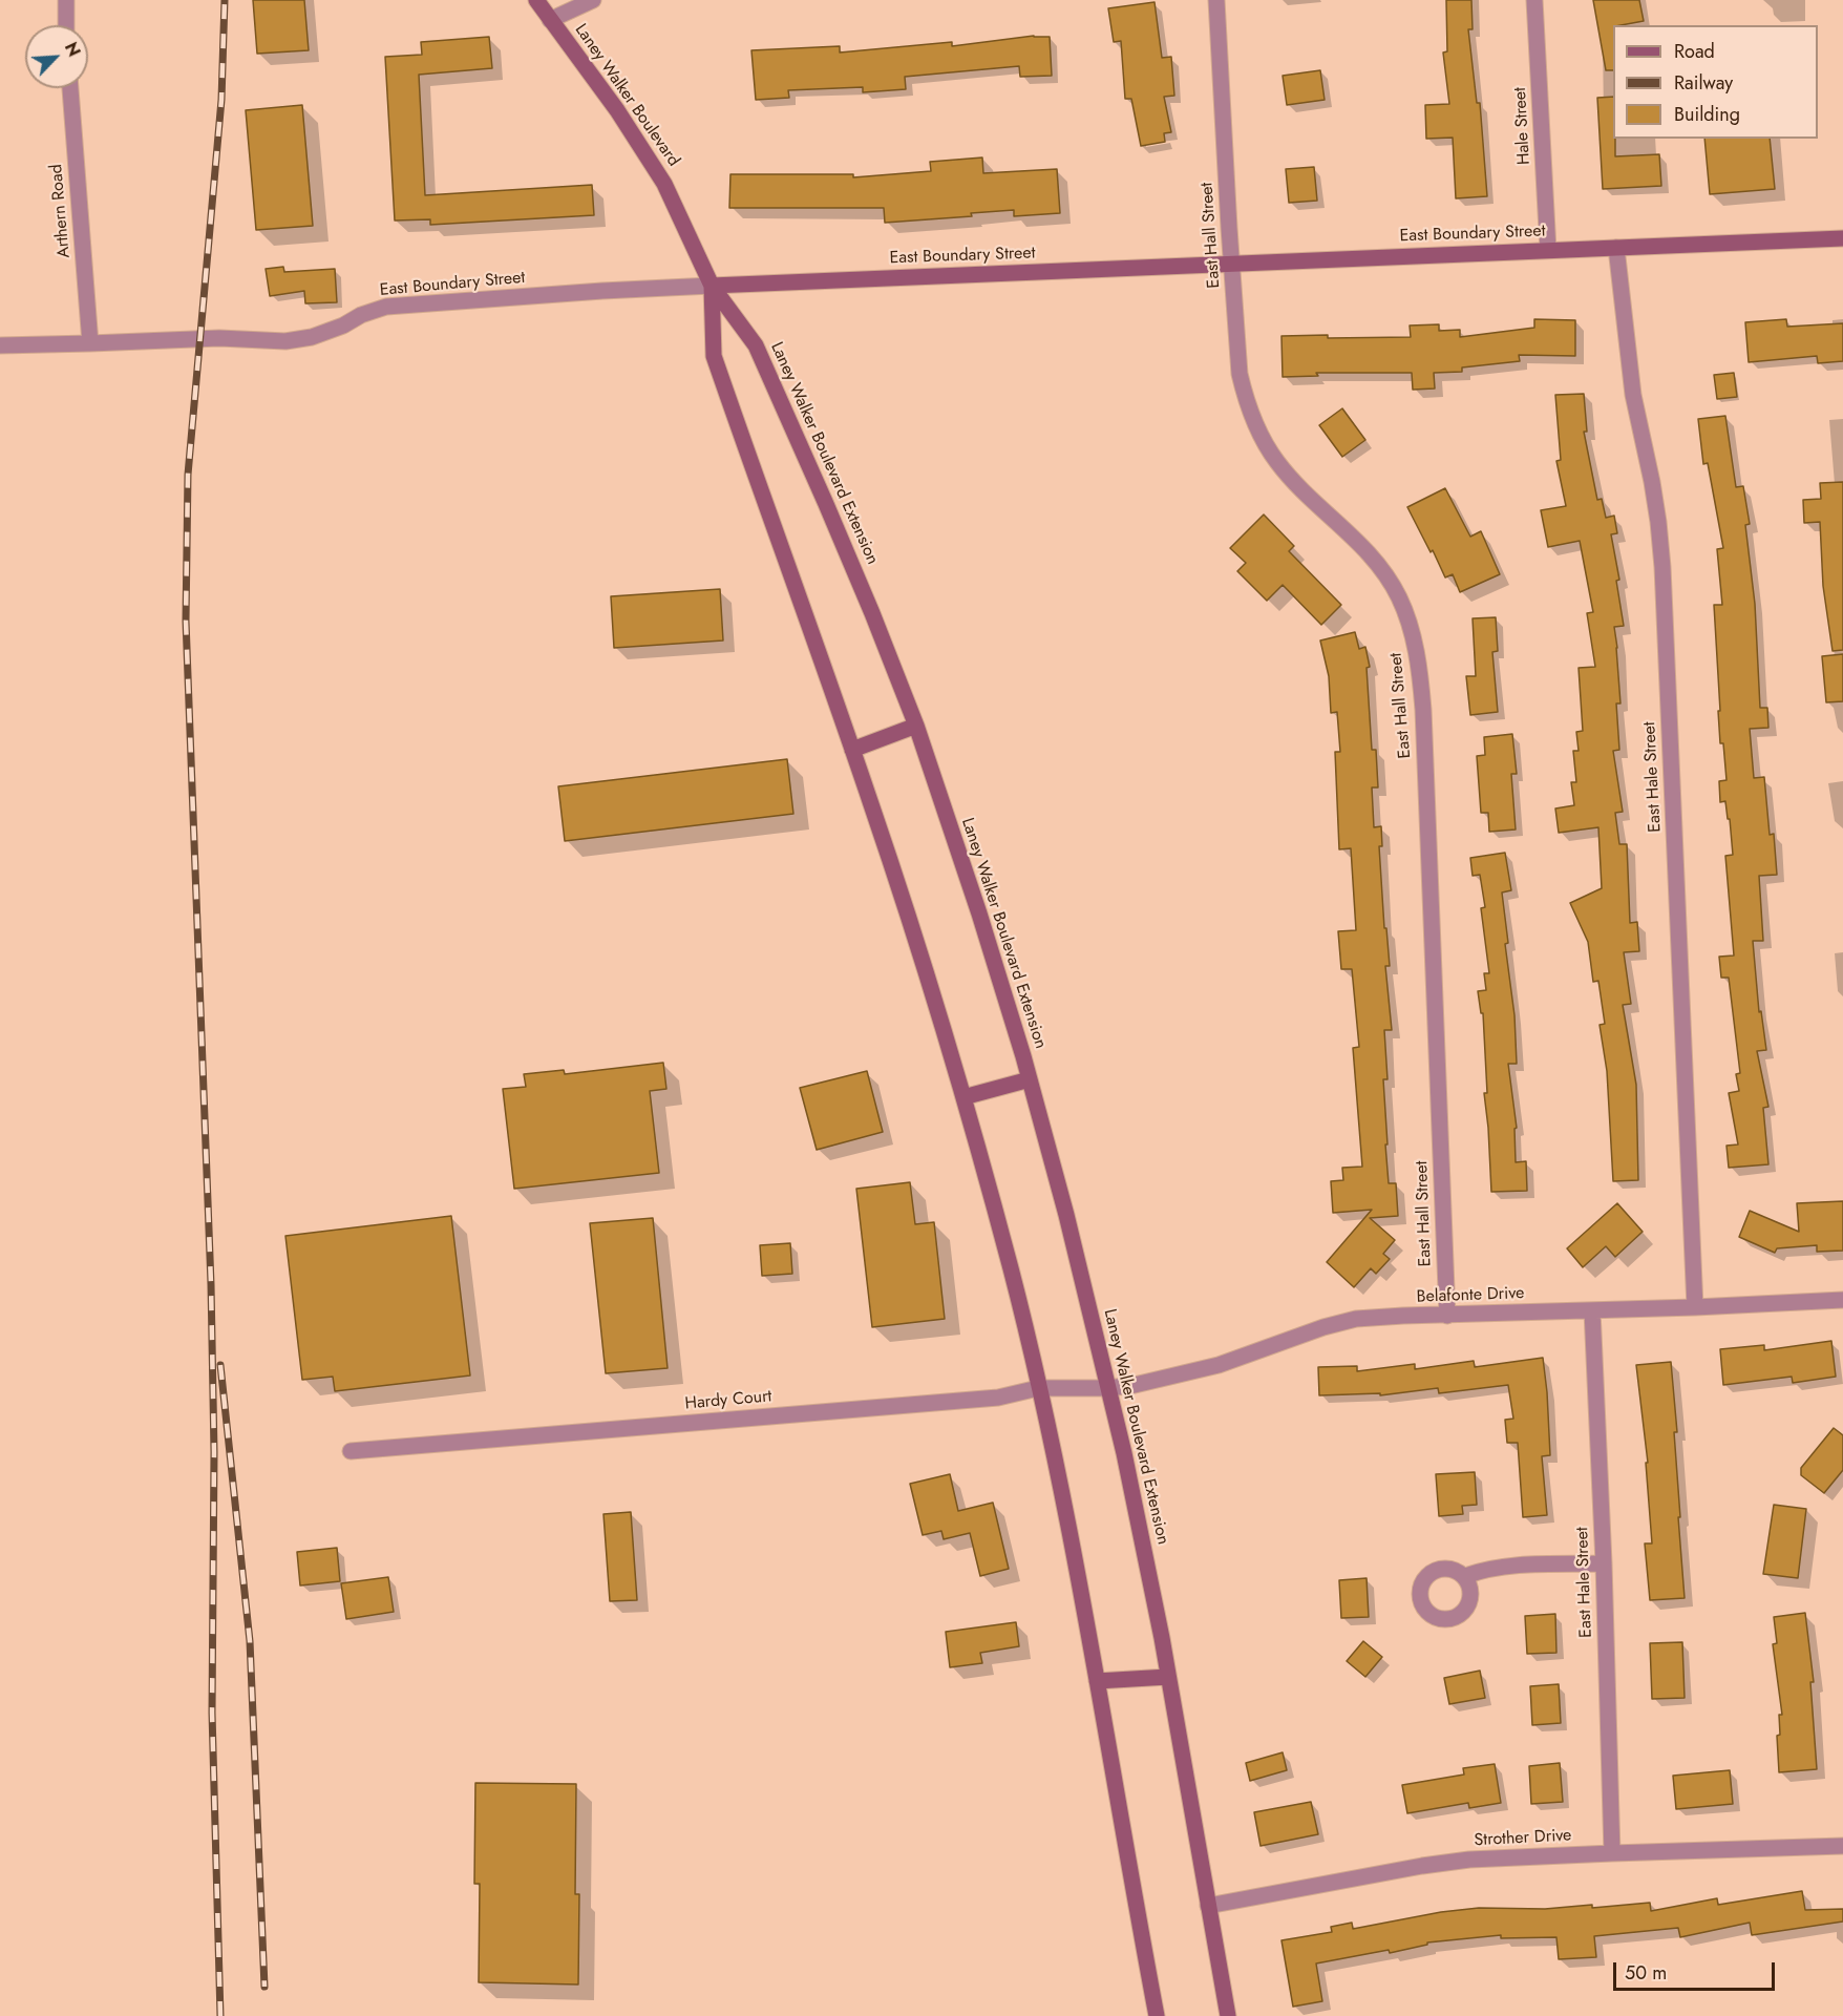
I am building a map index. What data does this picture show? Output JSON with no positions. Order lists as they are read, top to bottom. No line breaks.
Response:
{"streets":{"main road":["Laney Walker Boulevard","East Boundary Street","Laney Walker Boulevard Extension"],"street":["Hale Street","Arthern Road","East Hall Street","East Hale Street","Belafonte Drive","Hardy Court","Strother Drive"]},"crossings":[["Laney Walker Boulevard","East Boundary Street"],["Laney Walker Boulevard","Laney Walker Boulevard Extension"],["Hale Street","East Boundary Street"],["Arthern Road","East Boundary Street"],["East Boundary Street","East Hall Street"],["East Boundary Street","Laney Walker Boulevard Extension"],["East Boundary Street","East Hale Street"],["East Hall Street","Belafonte Drive"],["Laney Walker Boulevard Extension","Belafonte Drive"],["Laney Walker Boulevard Extension","Hardy Court"],["Laney Walker Boulevard Extension","Strother Drive"],["East Hale Street","Belafonte Drive"],["East Hale Street","Strother Drive"],["Belafonte Drive","Hardy Court"]],"legend":["Road","Railway","Building"],"scale_bar":"50 m","north":"top right"}
